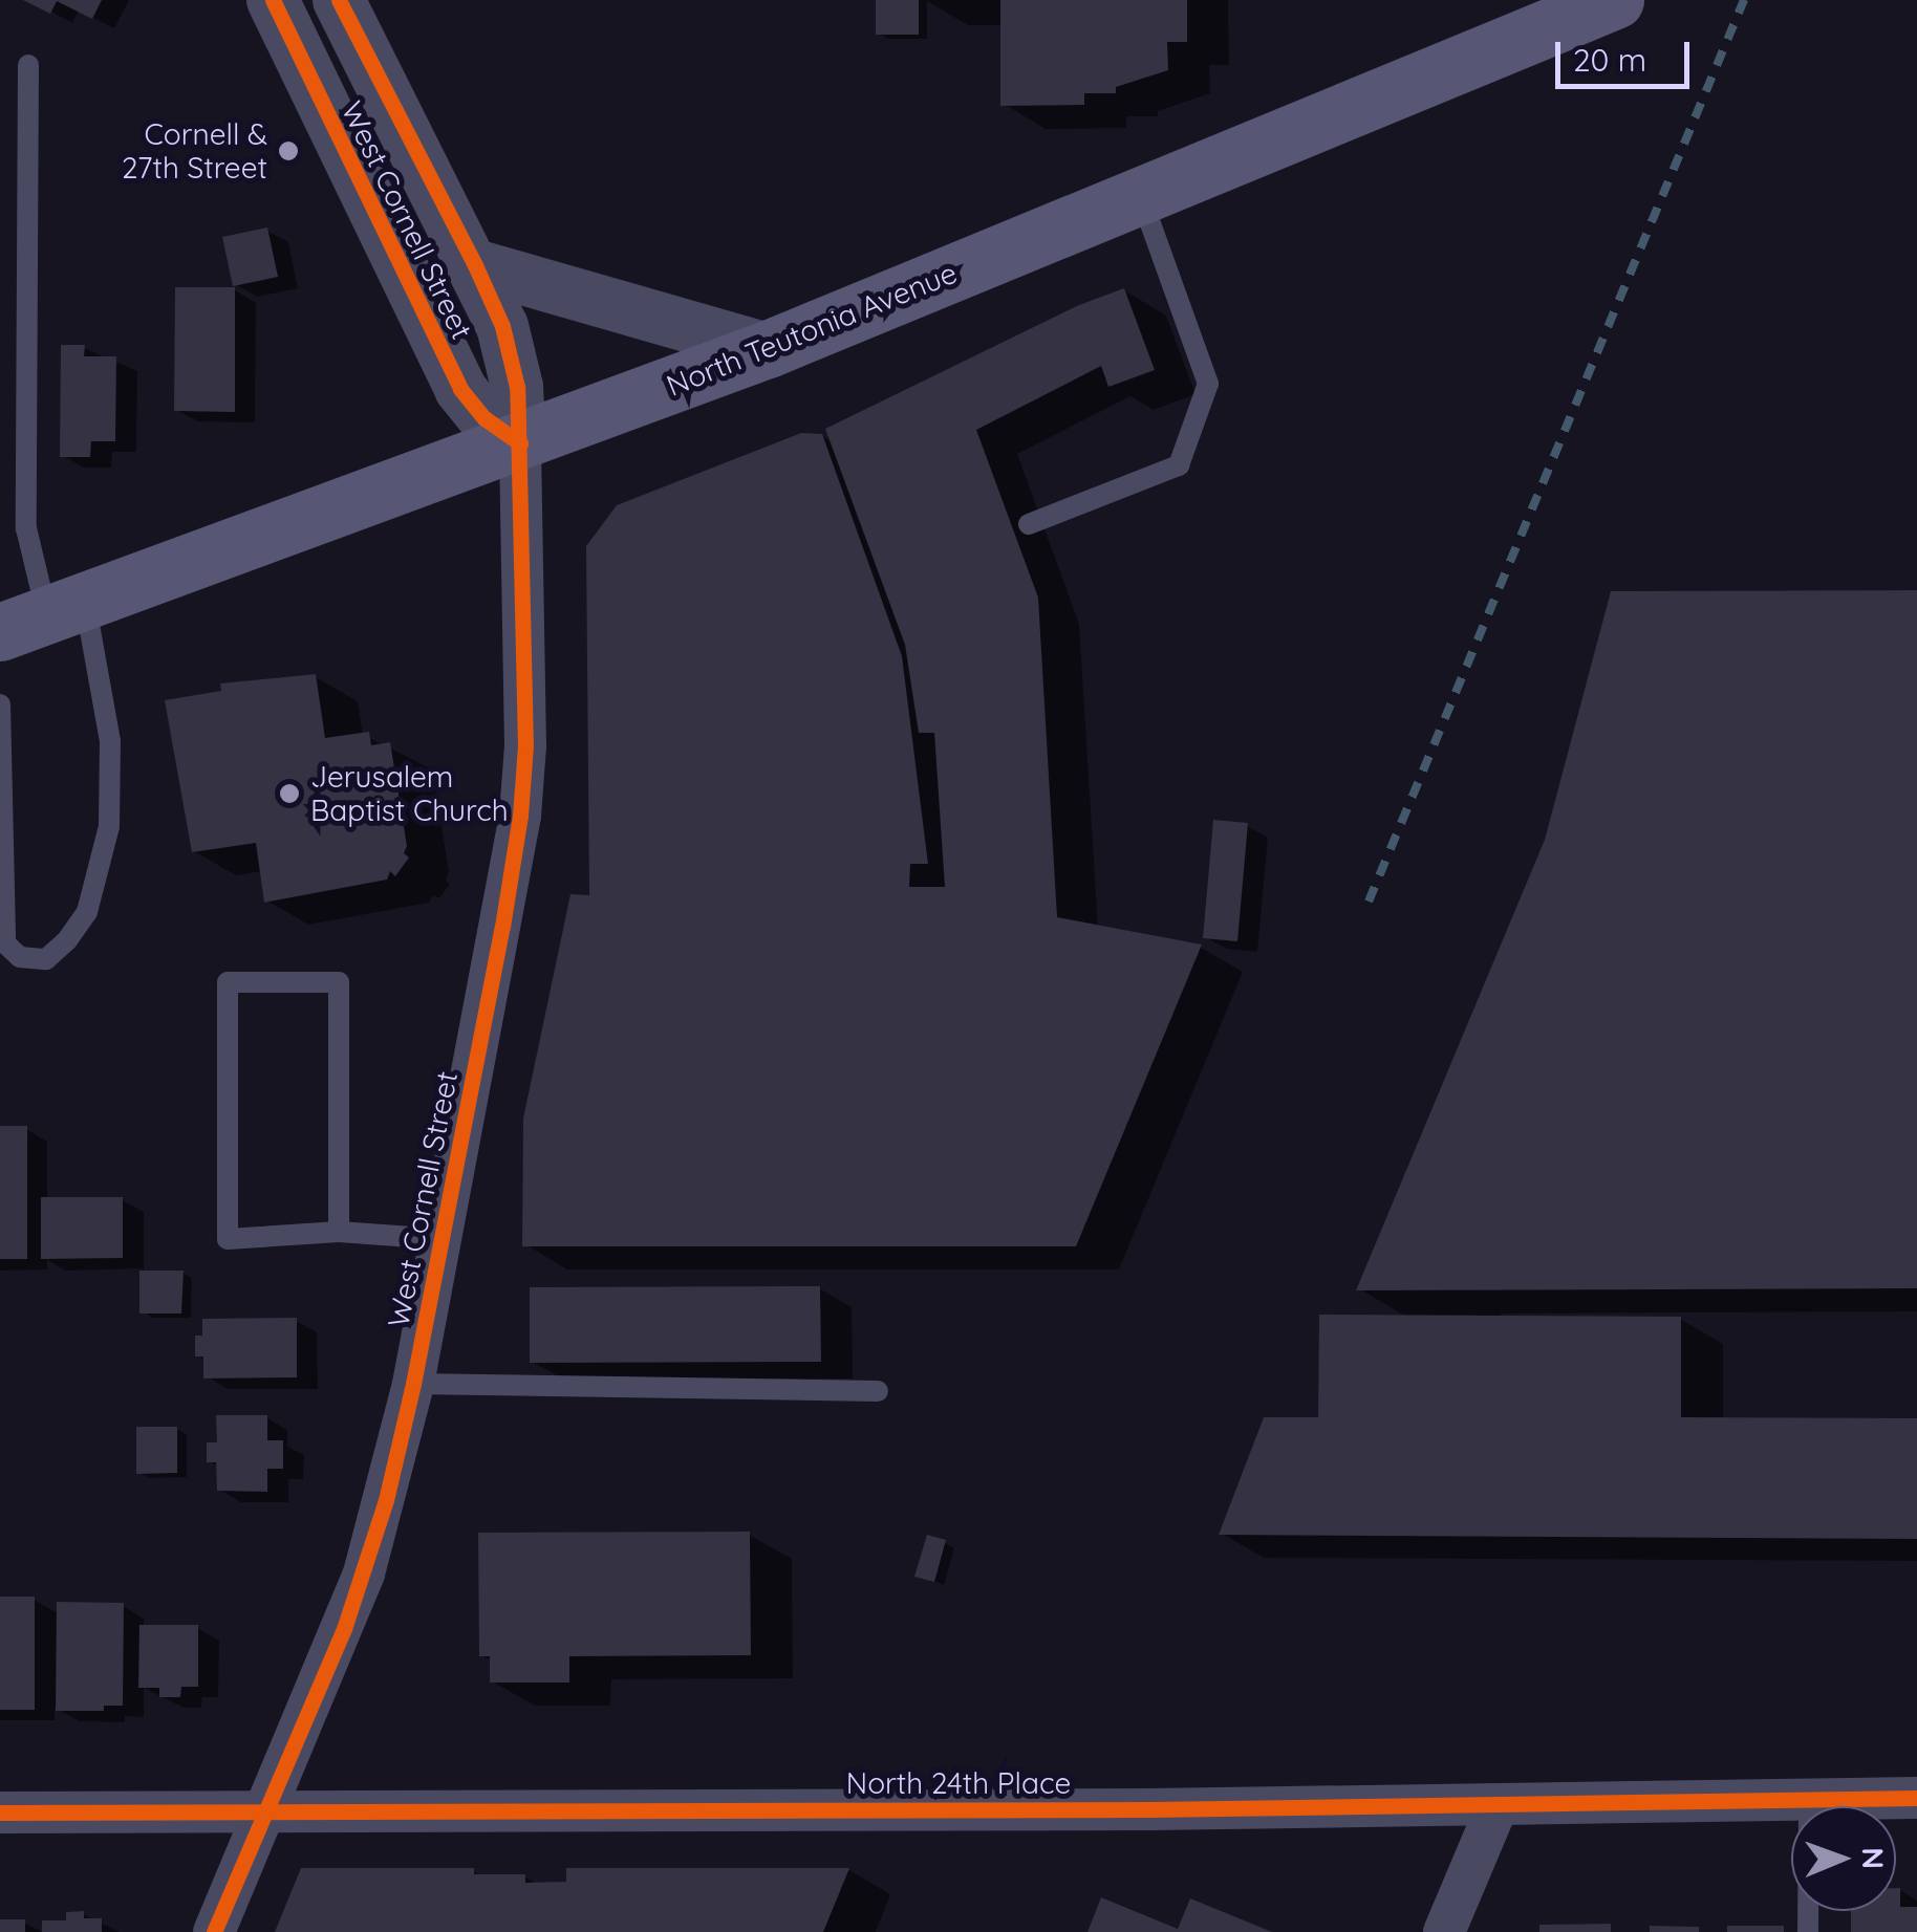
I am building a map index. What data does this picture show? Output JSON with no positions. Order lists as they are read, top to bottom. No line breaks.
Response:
{"streets":{"main road":["North Teutonia Avenue"],"street":["West Cornell Street","North 24th Place"]},"crossings":[["West Cornell Street","North Teutonia Avenue"],["West Cornell Street","North 24th Place"]],"places":["Cornell & 27th Street","Jerusalem Baptist Church"],"scale_bar":"20 m","north":"right"}
